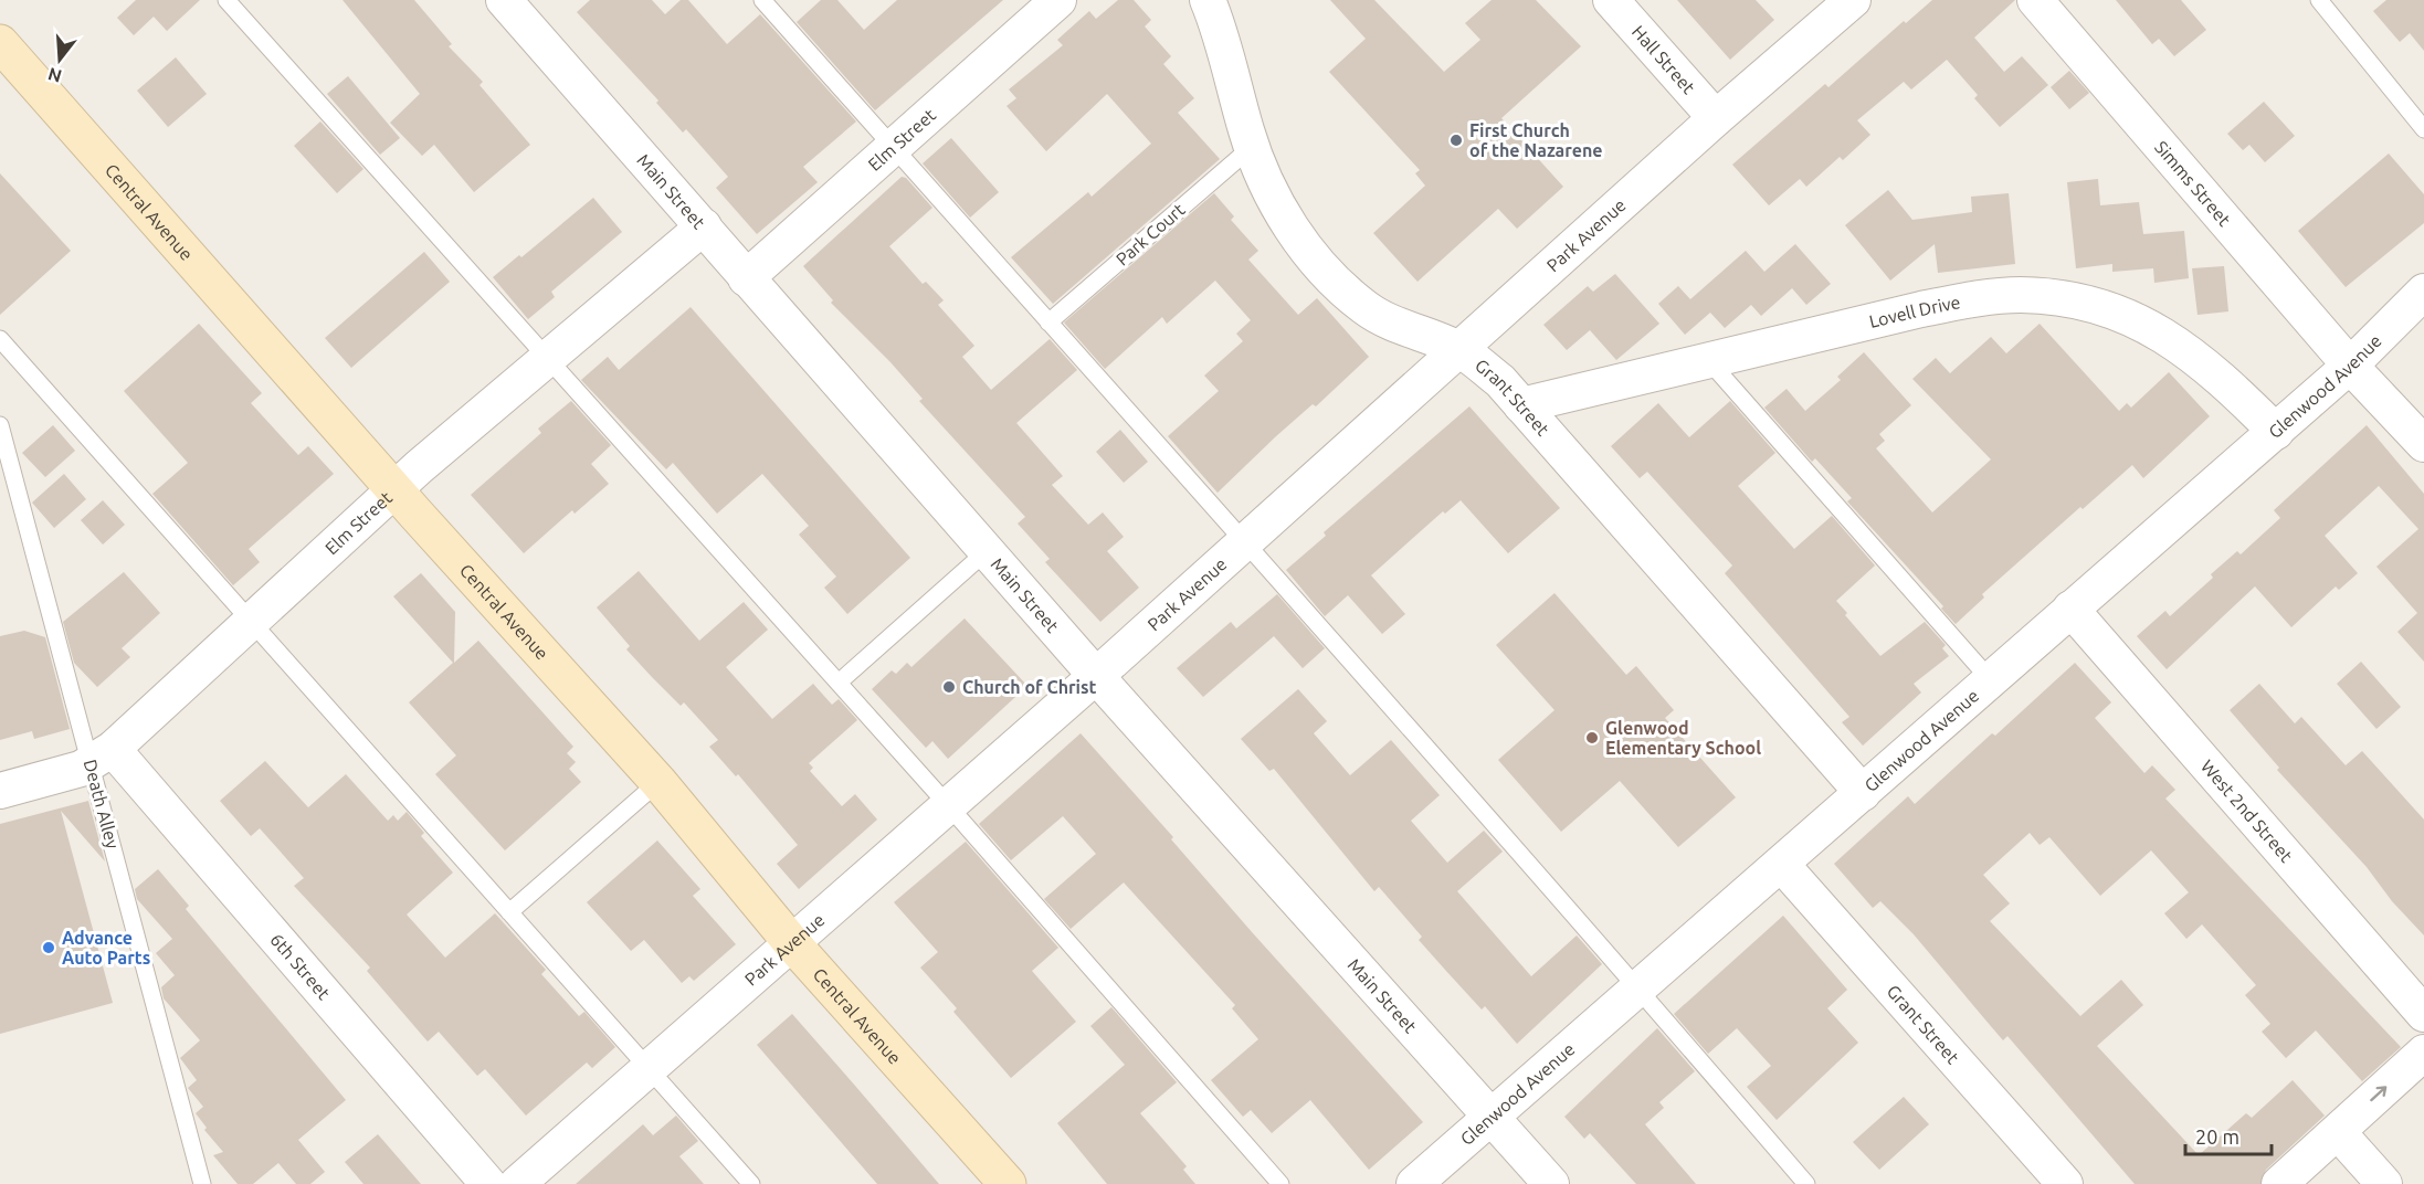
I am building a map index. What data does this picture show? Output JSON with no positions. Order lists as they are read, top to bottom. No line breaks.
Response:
{"streets":{"street":["Hall Street","Elm Street","Simms Street","Main Street","Central Avenue","Park Avenue","Lovell Drive","Glenwood Avenue","Grant Street","West 2nd Street","6th Street"],"lane":["Park Court","Death Alley"]},"crossings":[["Hall Street","Park Avenue"],["Elm Street","Main Street"],["Elm Street","Central Avenue"],["Elm Street","Death Alley"],["Elm Street","6th Street"],["Simms Street","Glenwood Avenue"],["Main Street","Park Avenue"],["Main Street","Glenwood Avenue"],["Central Avenue","Park Avenue"],["Park Court","Grant Street"],["Park Avenue","Grant Street"],["Lovell Drive","Glenwood Avenue"],["Lovell Drive","Grant Street"],["Glenwood Avenue","Grant Street"],["Glenwood Avenue","West 2nd Street"],["Death Alley","6th Street"]],"places":["First Church of the Nazarene","Church of Christ","Glenwood Elementary School","Advance Auto Parts"],"scale_bar":"20 m","north":"bottom"}
